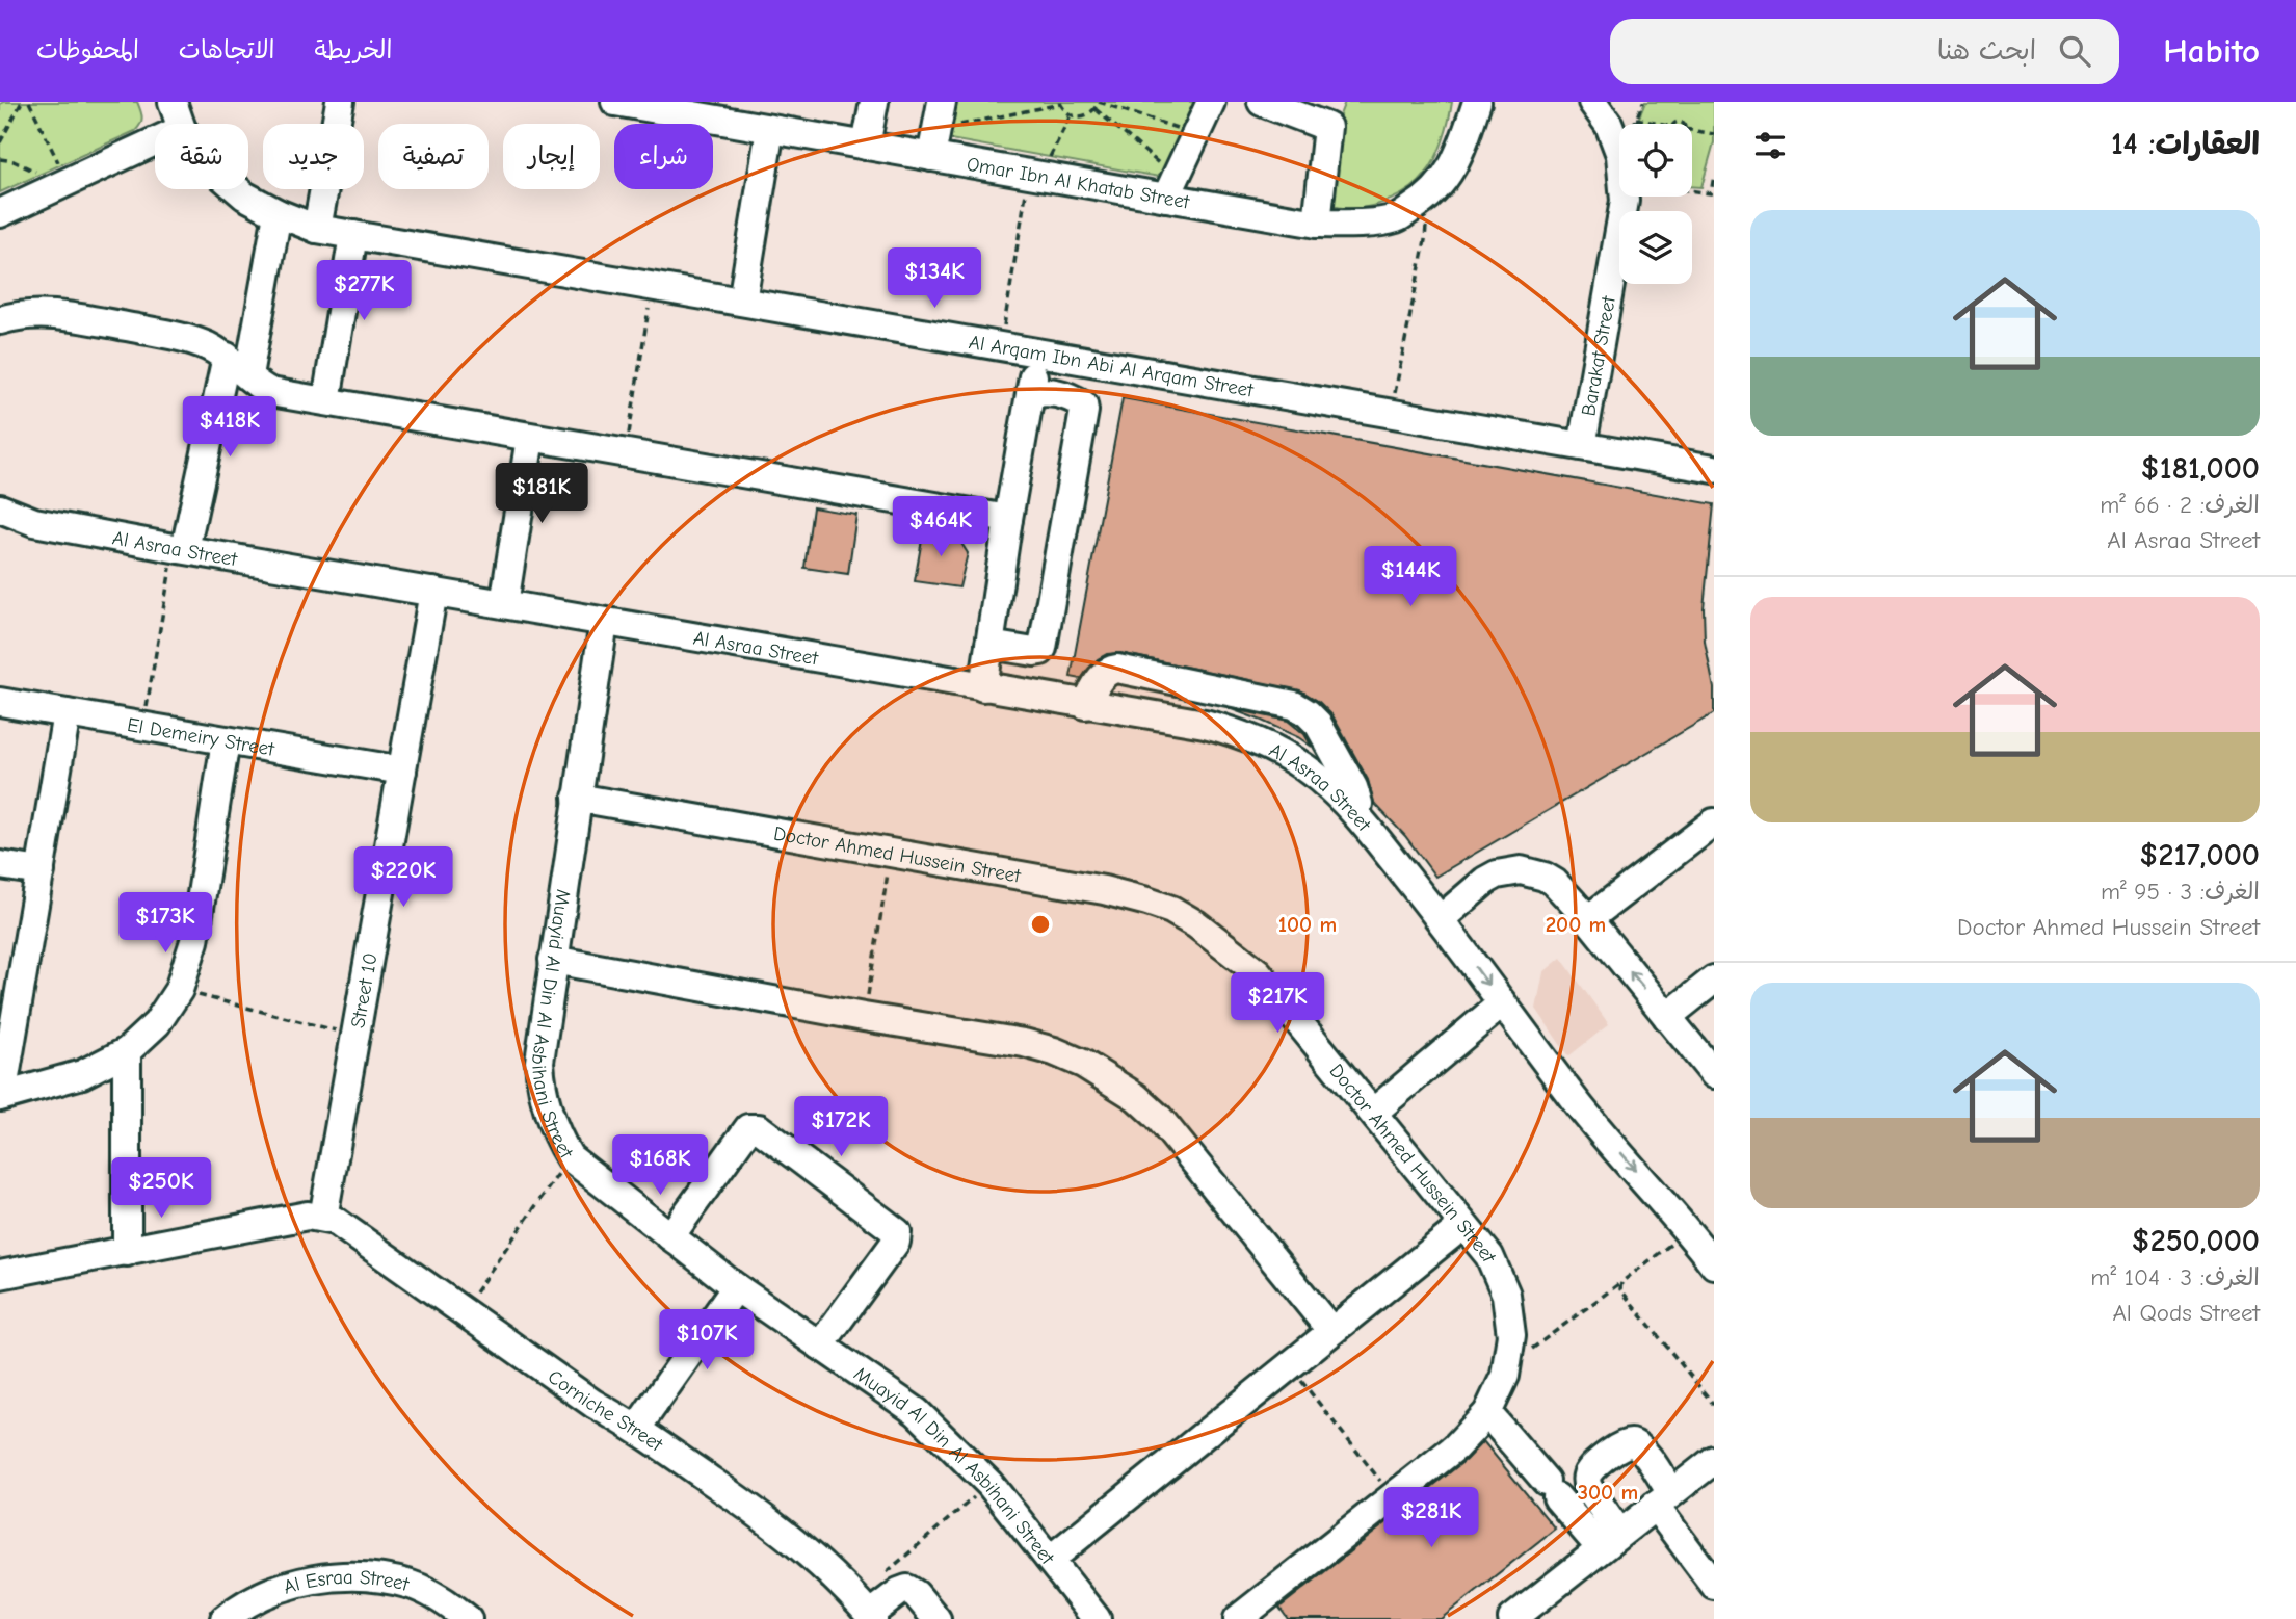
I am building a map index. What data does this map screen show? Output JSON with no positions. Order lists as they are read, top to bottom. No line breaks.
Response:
{"streets":{"street":["Omar Ibn Al Khatab Street","Barakat Street","Al Arqam Ibn Abi Al Arqam Street","Al Asraa Street","El Demeiry Street","Doctor Ahmed Hussein Street","Street 10","Muayid Al Din Al Asbihani Street","Corniche Street","Al Esraa Street"]},"crossings":[["Barakat Street","Al Arqam Ibn Abi Al Arqam Street"],["Al Asraa Street","Street 10"],["Al Asraa Street","Muayid Al Din Al Asbihani Street"],["El Demeiry Street","Street 10"],["Doctor Ahmed Hussein Street","Muayid Al Din Al Asbihani Street"],["Street 10","Corniche Street"]],"page":{"header":"Habito","search":"ابحث هنا","nav":["الخريطة","الاتجاهات","المحفوظات"],"heading":"العقارات: 14","chip":["شراء","إيجار","تصفية","جديد","شقة"],"list":[{"name":"$181,000","note":"الغرف: 2 · 66 m² · Al Asraa Street"},{"name":"$217,000","note":"الغرف: 3 · 95 m² · Doctor Ahmed Hussein Street"},{"name":"$250,000","note":"الغرف: 3 · 104 m² · Al Qods Street"}],"price":["$134K","$277K","$418K","$181K","$464K","$144K","$220K","$173K","$217K","$172K","$168K","$250K","$107K","$281K"]},"rings":["100 m","200 m","300 m"]}
